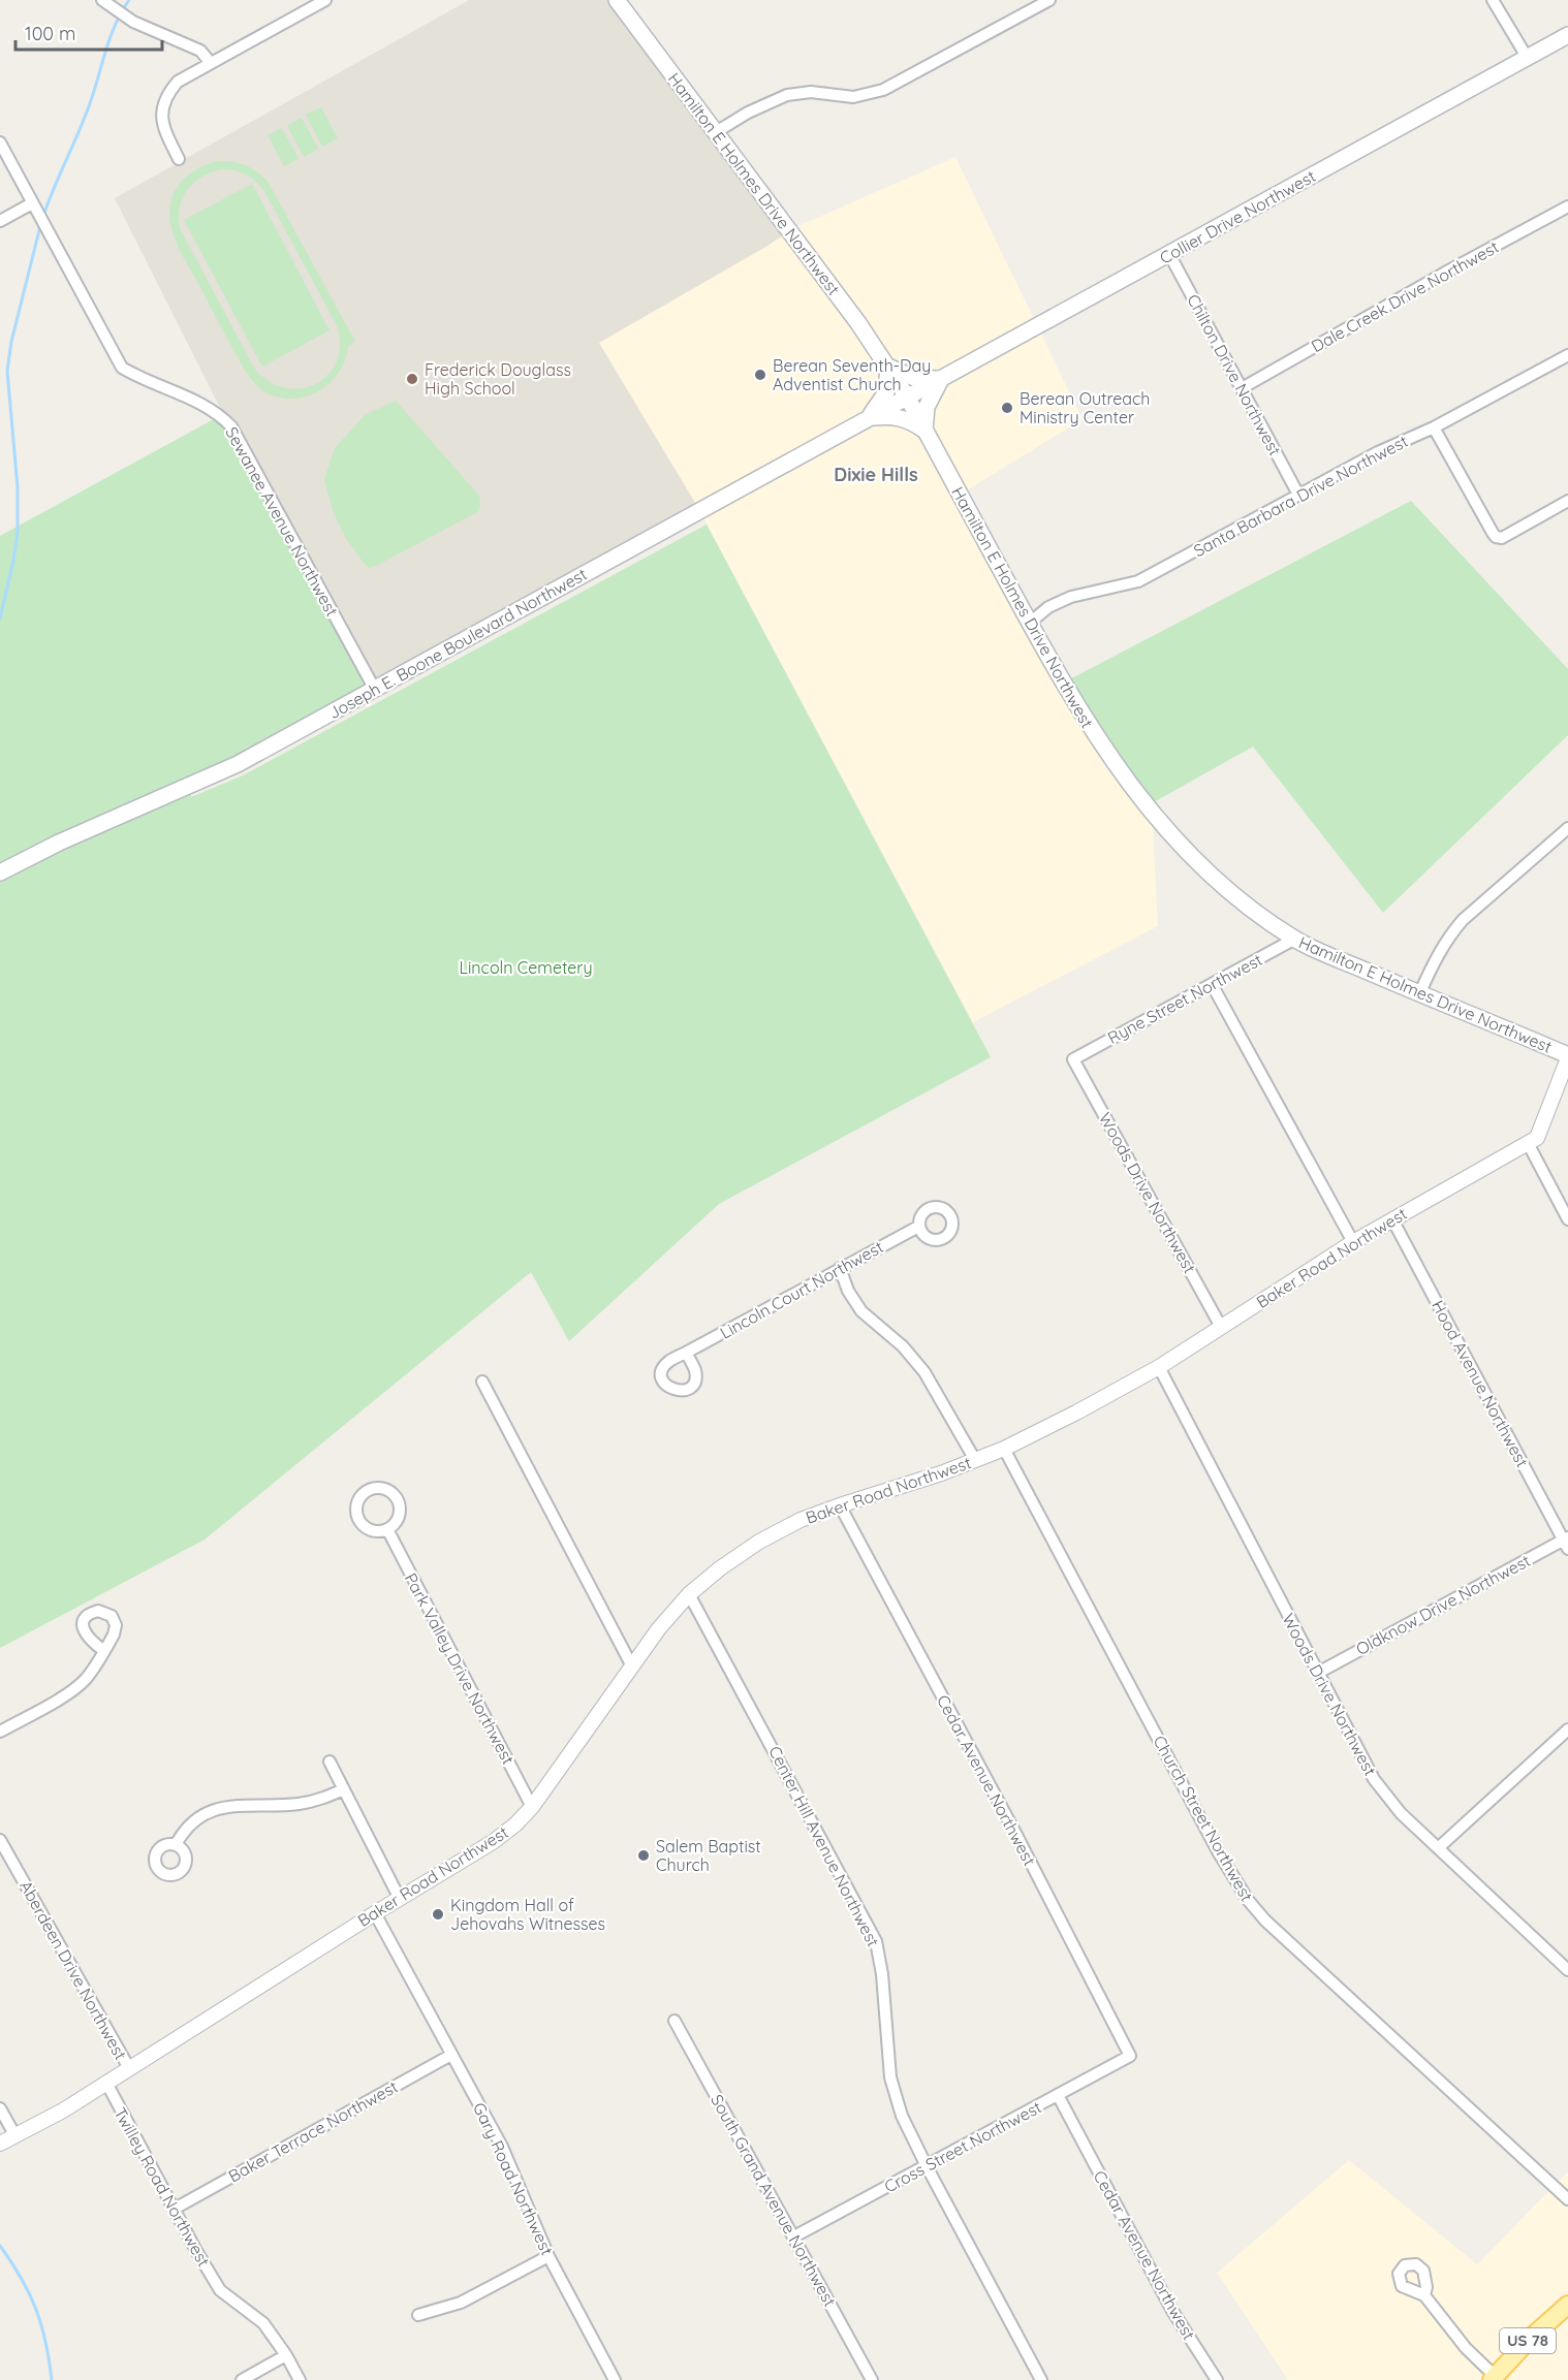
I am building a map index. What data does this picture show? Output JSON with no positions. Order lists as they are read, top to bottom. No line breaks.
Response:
{"streets":{"main road":["Hamilton E Holmes Drive Northwest","Collier Drive Northwest","Joseph E. Boone Boulevard Northwest","US 78"],"street":["Dale Creek Drive Northwest","Chilton Drive Northwest","Santa Barbara Drive Northwest","Sewanee Avenue Northwest","Ryne Street Northwest","Woods Drive Northwest","Baker Road Northwest","Lincoln Court Northwest","Hood Avenue Northwest","Oldknow Drive Northwest","Park Valley Drive Northwest","Cedar Avenue Northwest","Church Street Northwest","Center Hill Avenue Northwest","Aberdeen Drive Northwest","Baker Terrace Northwest","Cross Street Northwest","Gary Road Northwest","Twilley Road Northwest","South Grand Avenue Northwest"]},"crossings":[["Hamilton E Holmes Drive Northwest","Collier Drive Northwest"],["Hamilton E Holmes Drive Northwest","Santa Barbara Drive Northwest"],["Hamilton E Holmes Drive Northwest","Joseph E. Boone Boulevard Northwest"],["Hamilton E Holmes Drive Northwest","Ryne Street Northwest"],["Hamilton E Holmes Drive Northwest","Baker Road Northwest"],["Collier Drive Northwest","Chilton Drive Northwest"],["Collier Drive Northwest","Joseph E. Boone Boulevard Northwest"],["Dale Creek Drive Northwest","Chilton Drive Northwest"],["Chilton Drive Northwest","Santa Barbara Drive Northwest"],["Sewanee Avenue Northwest","Joseph E. Boone Boulevard Northwest"],["Ryne Street Northwest","Woods Drive Northwest"],["Woods Drive Northwest","Baker Road Northwest"],["Woods Drive Northwest","Oldknow Drive Northwest"],["Baker Road Northwest","Hood Avenue Northwest"],["Baker Road Northwest","Park Valley Drive Northwest"],["Baker Road Northwest","Cedar Avenue Northwest"],["Baker Road Northwest","Church Street Northwest"],["Baker Road Northwest","Center Hill Avenue Northwest"],["Baker Road Northwest","Aberdeen Drive Northwest"],["Baker Road Northwest","Gary Road Northwest"],["Baker Road Northwest","Twilley Road Northwest"],["Hood Avenue Northwest","Oldknow Drive Northwest"],["Cedar Avenue Northwest","Cross Street Northwest"],["Center Hill Avenue Northwest","Cross Street Northwest"],["Baker Terrace Northwest","Gary Road Northwest"],["Baker Terrace Northwest","Twilley Road Northwest"],["Cross Street Northwest","South Grand Avenue Northwest"]],"districts":["Dixie Hills"],"parks":["Lincoln Cemetery"],"places":["Berean Seventh-Day Adventist Church","Frederick Douglass High School","Berean Outreach Ministry Center","Salem Baptist Church","Kingdom Hall of Jehovahs Witnesses"],"scale_bar":"100 m"}
